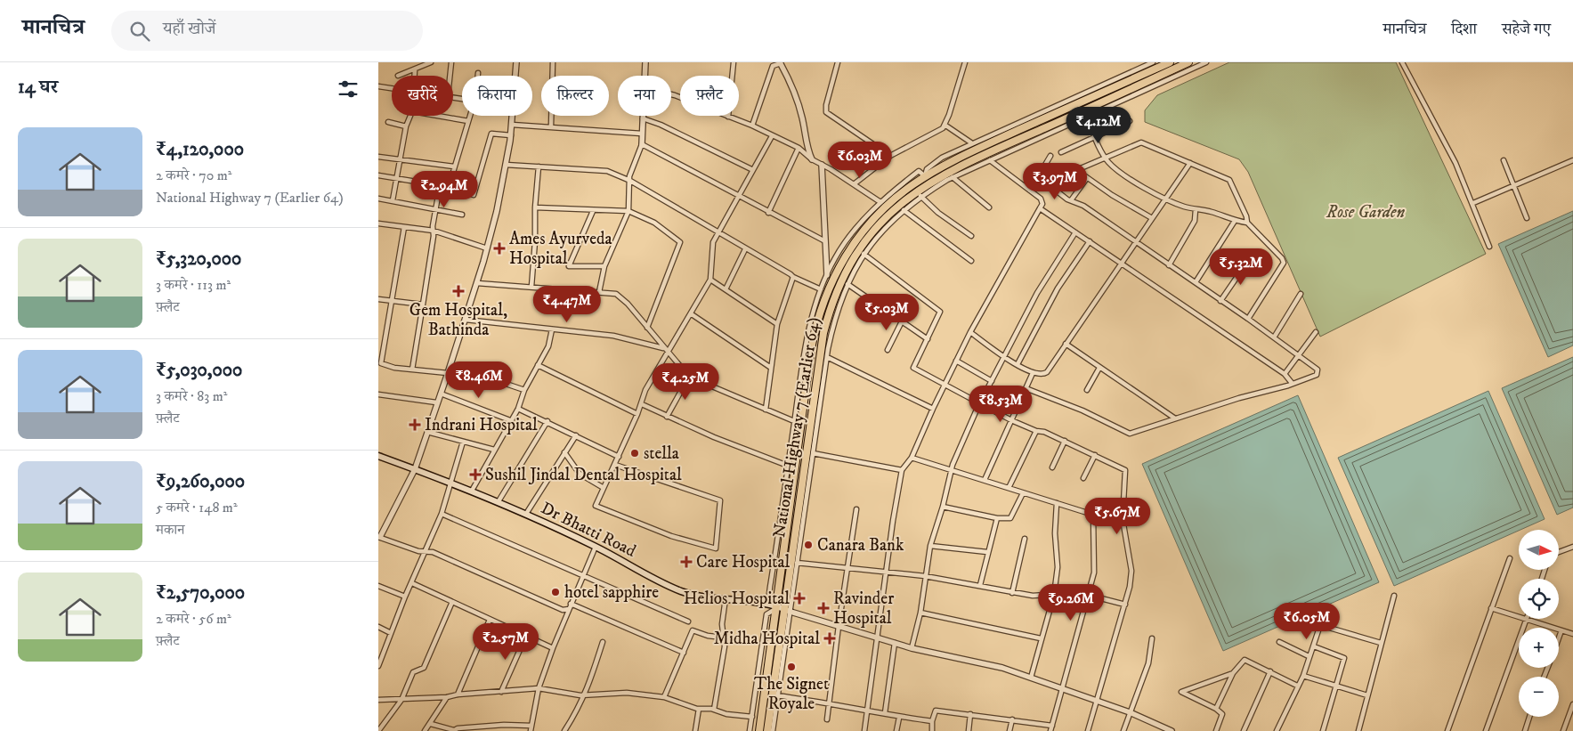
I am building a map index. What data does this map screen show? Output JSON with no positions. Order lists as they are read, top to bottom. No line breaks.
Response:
{"streets":{"highway":["National Highway 7 (Earlier 64)"],"main road":["Dr Bhatti Road"]},"crossings":[["National Highway 7 (Earlier 64)","Dr Bhatti Road"]],"parks":["Rose Garden"],"places":{"health":["Ames Ayurveda Hospital","Gem Hospital, Bathinda","Indrani Hospital","Sushil Jindal Dental Hospital","Care Hospital","Helios Hospital","Ravinder Hospital","Midha Hospital"],"other":["stella","Canara Bank","hotel sapphire","The Signet Royale"]},"north":"right","page":{"header":"मानचित्र","search":"यहाँ खोजें","nav":["मानचित्र","दिशा","सहेजे गए"],"heading":"14 घर","chip":["खरीदें","किराया","फ़िल्टर","नया","फ़्लैट"],"price":["₹4.12M","₹6.03M","₹3.97M","₹2.94M","₹5.32M","₹4.47M","₹5.03M","₹8.46M","₹4.25M","₹8.53M","₹5.67M","₹9.26M","₹6.05M","₹2.57M"],"list":[{"name":"₹4,120,000","note":"2 कमरे · 70 m² · National Highway 7 (Earlier 64)"},{"name":"₹5,320,000","note":"3 कमरे · 113 m² · फ़्लैट"},{"name":"₹5,030,000","note":"3 कमरे · 83 m² · फ़्लैट"},{"name":"₹9,260,000","note":"5 कमरे · 148 m² · मकान"},{"name":"₹2,570,000","note":"2 कमरे · 56 m² · फ़्लैट"}],"map_buttons":["+","−"]}}
